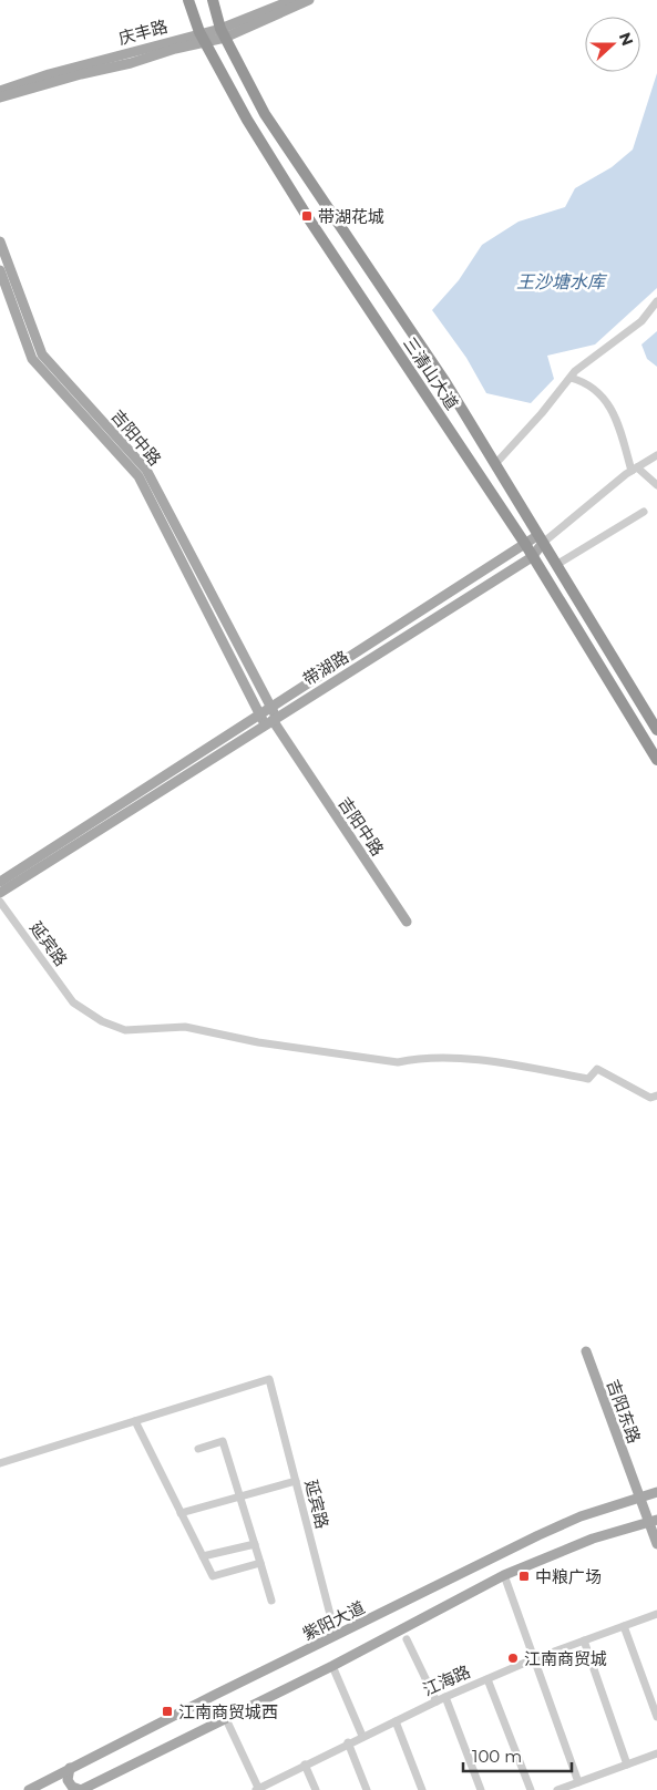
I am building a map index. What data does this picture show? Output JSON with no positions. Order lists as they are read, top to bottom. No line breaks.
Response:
{"streets":{"highway":["三清山大道"],"main road":["庆丰路","吉阳中路","带湖路","吉阳东路","紫阳大道"],"street":["延宾路","江海路"]},"crossings":[["庆丰路","三清山大道"],["三清山大道","带湖路"],["吉阳中路","带湖路"],["延宾路","紫阳大道"],["吉阳东路","紫阳大道"]],"water":["王沙塘水库"],"places":{"transit":["带湖花城","中粮广场","江南商贸城西"],"other":["江南商贸城"]},"scale_bar":"100 m","north":"right"}
